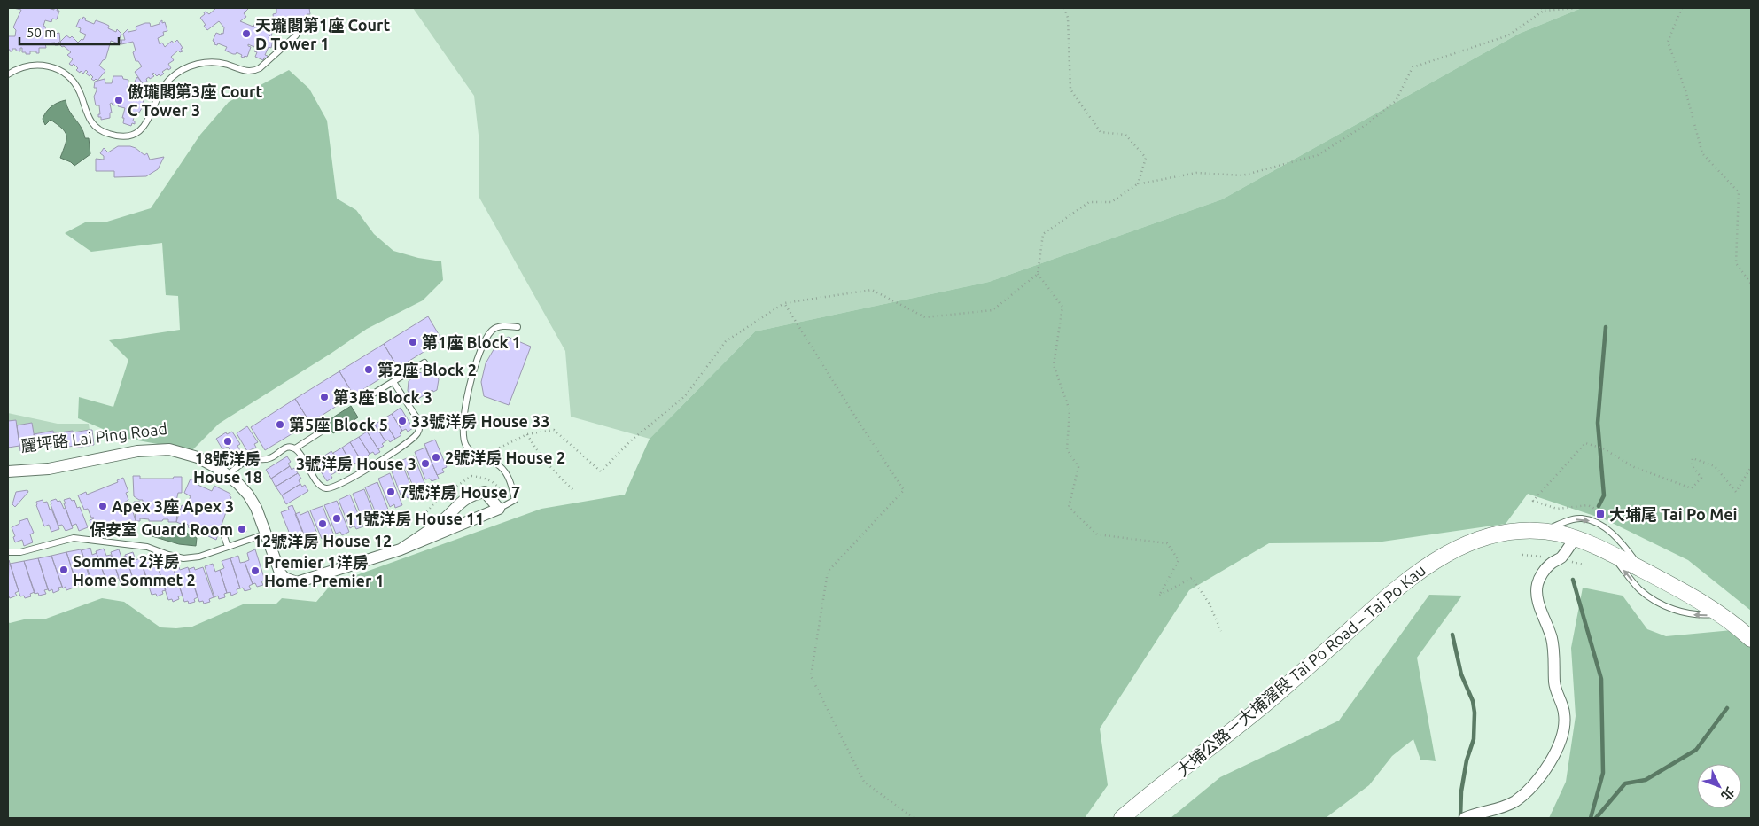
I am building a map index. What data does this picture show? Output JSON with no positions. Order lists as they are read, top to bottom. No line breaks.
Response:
{"streets":{"main road":["大埔公路－大埔滘段 Tai Po Road – Tai Po Kau"],"street":["麗坪路 Lai Ping Road"]},"places":{"other":["天瓏閣第1座 Court D Tower 1","傲瓏閣第3座 Court C Tower 3","第1座 Block 1","第2座 Block 2","第3座 Block 3","33號洋房 House 33","第5座 Block 5","18號洋房 House 18","2號洋房 House 2","3號洋房 House 3","7號洋房 House 7","Apex 3座 Apex 3","11號洋房 House 11","12號洋房 House 12","保安室 Guard Room","Sommet 2洋房 Home Sommet 2","Premier 1洋房 Home Premier 1"],"transit":["大埔尾 Tai Po Mei"]},"scale_bar":"50 m","north":"bottom right"}
